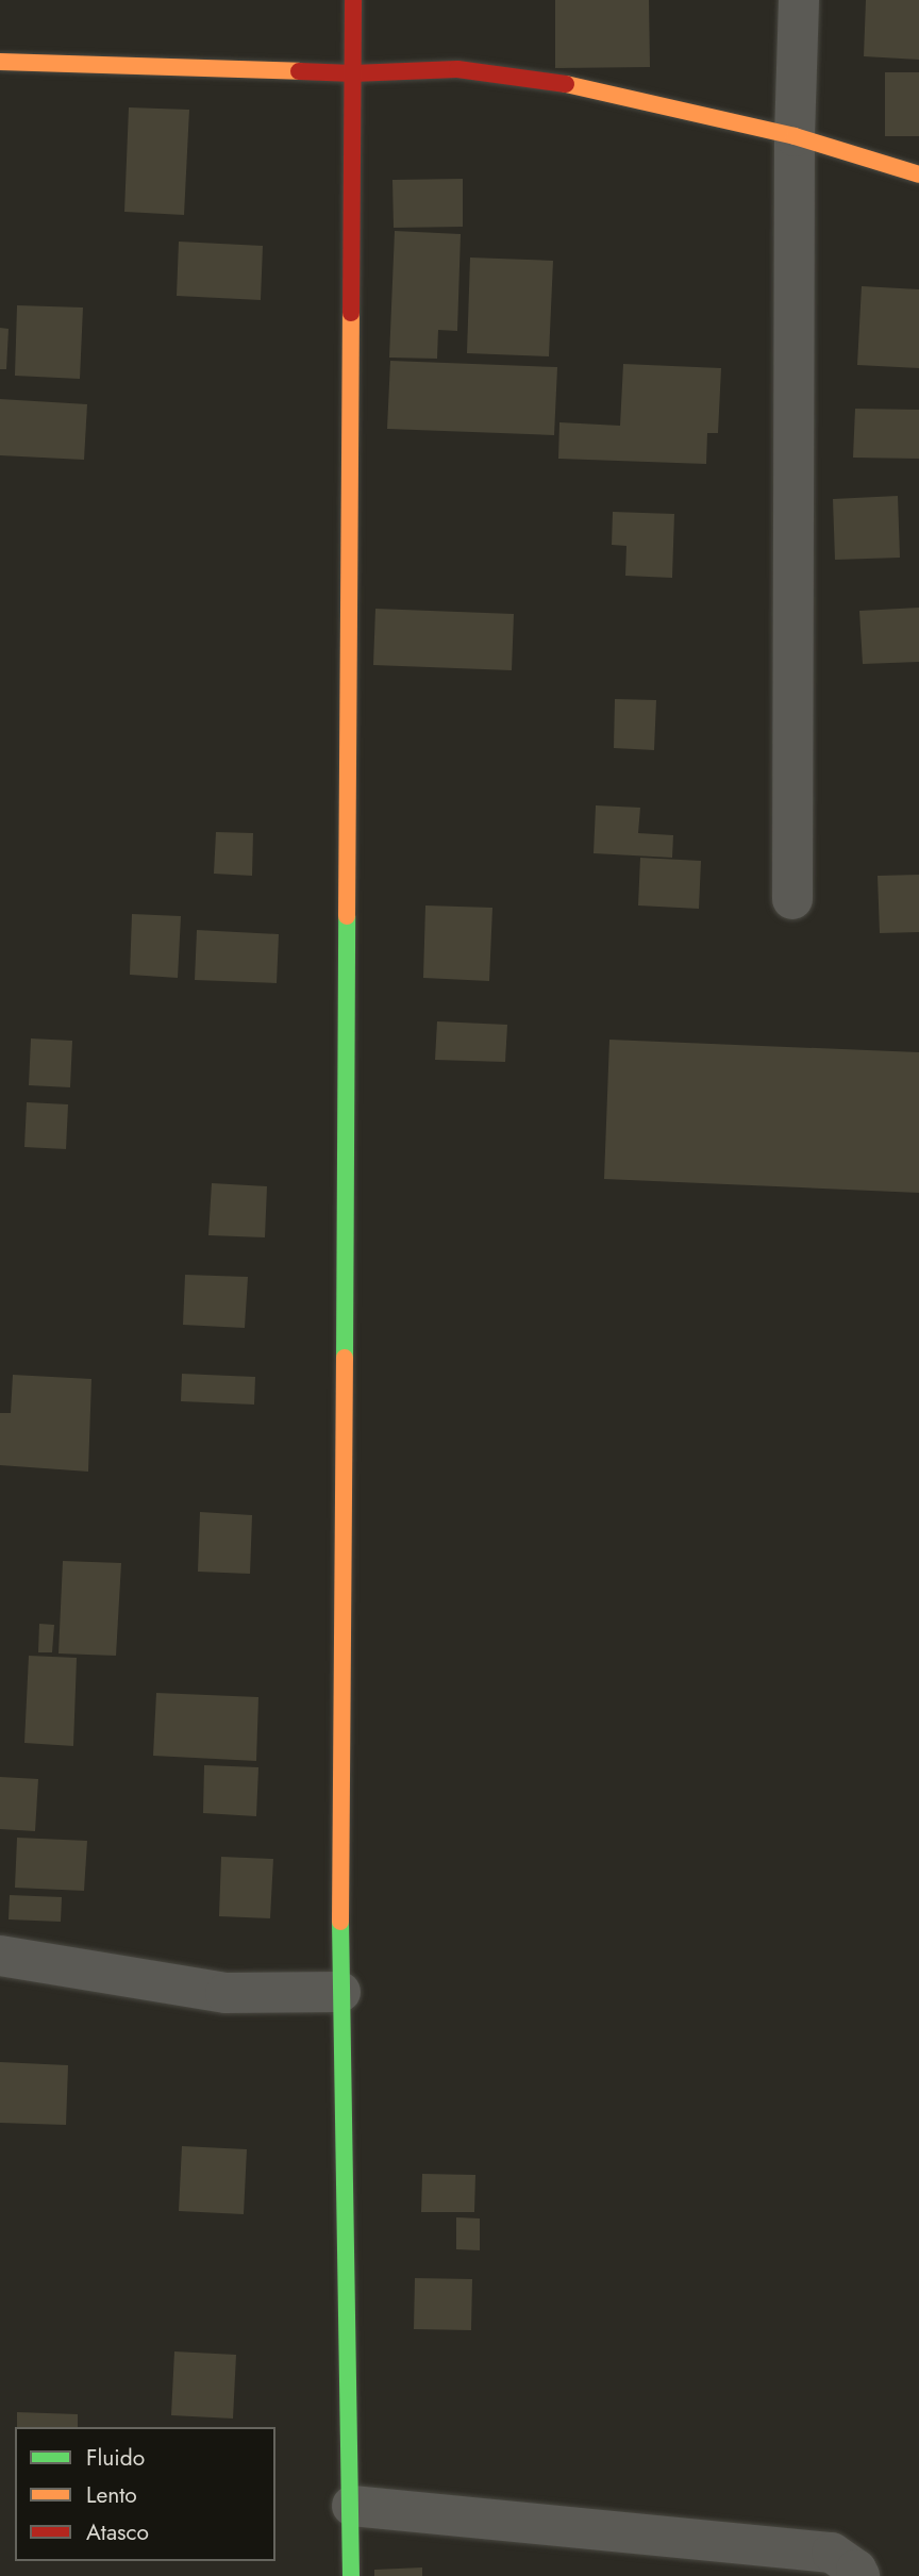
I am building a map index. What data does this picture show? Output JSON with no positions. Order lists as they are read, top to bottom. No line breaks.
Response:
{"legend":["Fluido","Lento","Atasco"]}
